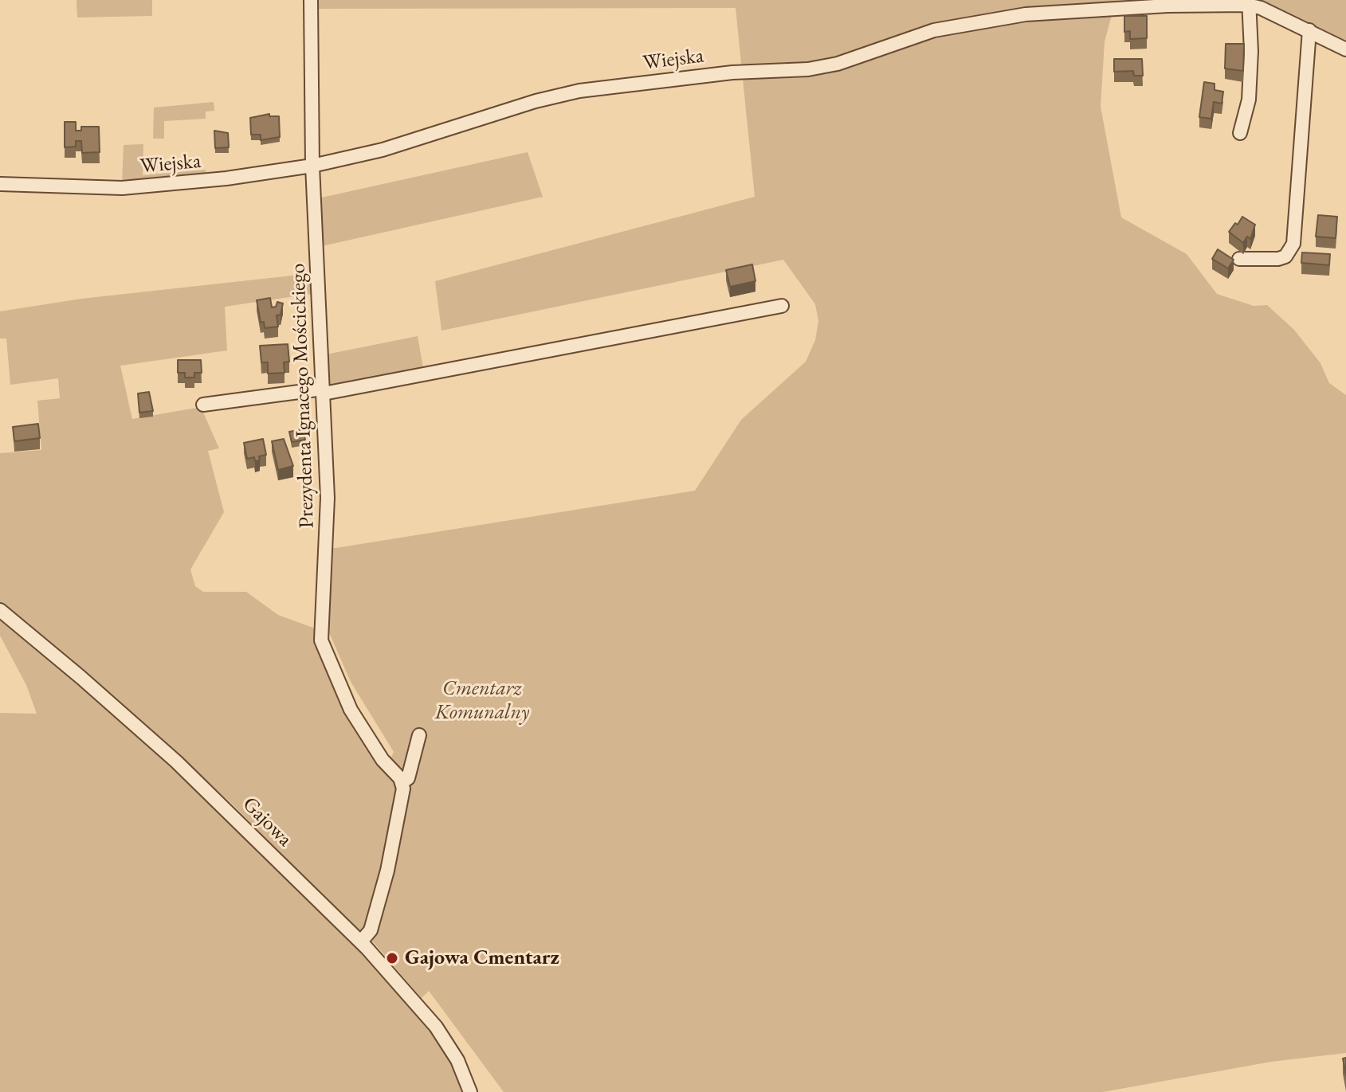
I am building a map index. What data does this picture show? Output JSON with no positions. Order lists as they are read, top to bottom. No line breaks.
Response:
{"streets":{"street":["Wiejska","Prezydenta Ignacego Mościckiego","Gajowa"]},"crossings":[["Wiejska","Prezydenta Ignacego Mościckiego"]],"parks":["Cmentarz Komunalny"],"places":["Gajowa Cmentarz"]}
